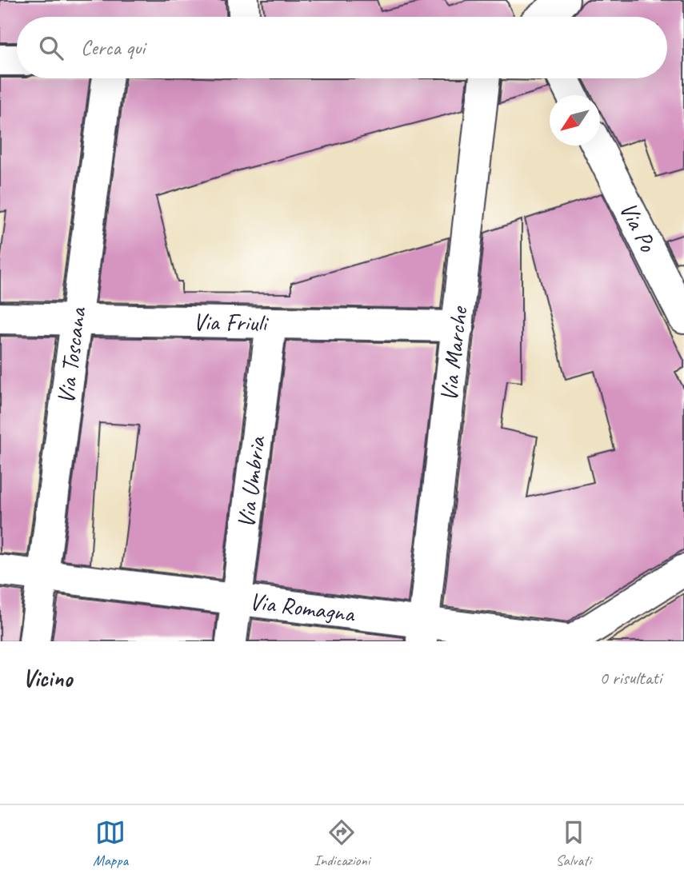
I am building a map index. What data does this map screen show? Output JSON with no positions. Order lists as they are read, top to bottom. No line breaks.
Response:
{"streets":{"street":["Via Po","Via Friuli","Via Toscana","Via Marche","Via Umbria","Via Romagna"]},"crossings":[["Via Friuli","Via Toscana"],["Via Friuli","Via Marche"],["Via Friuli","Via Umbria"],["Via Toscana","Via Romagna"],["Via Marche","Via Romagna"],["Via Umbria","Via Romagna"]],"north":"bottom left","page":{"search":"Cerca qui","heading":["Vicino","0 risultati"],"nav":["Mappa","Indicazioni","Salvati"]}}
